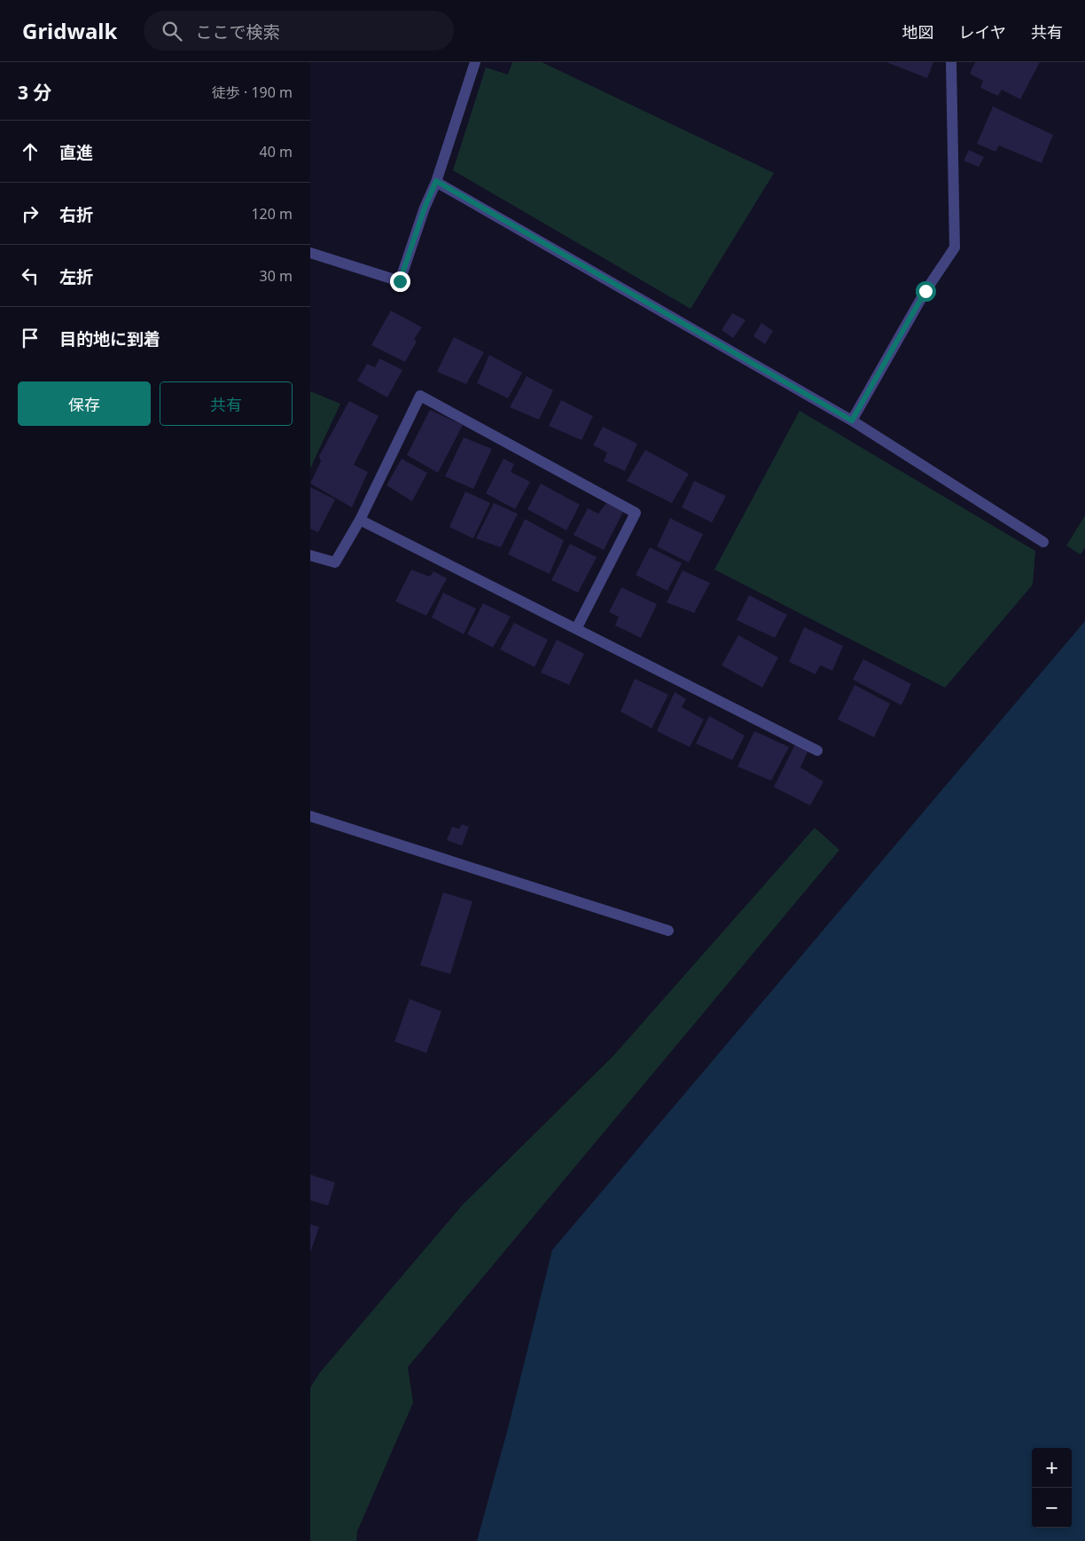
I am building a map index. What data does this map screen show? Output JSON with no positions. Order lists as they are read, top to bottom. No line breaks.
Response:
{"page":{"header":"Gridwalk","search":"ここで検索","nav":["地図","レイヤ","共有"],"heading":["3 分","徒歩 · 190 m"],"list":[["直進","40 m"],["右折","120 m"],["左折","30 m"],"目的地に到着"],"buttons":["保存","共有"],"map_buttons":["+","−"]}}
